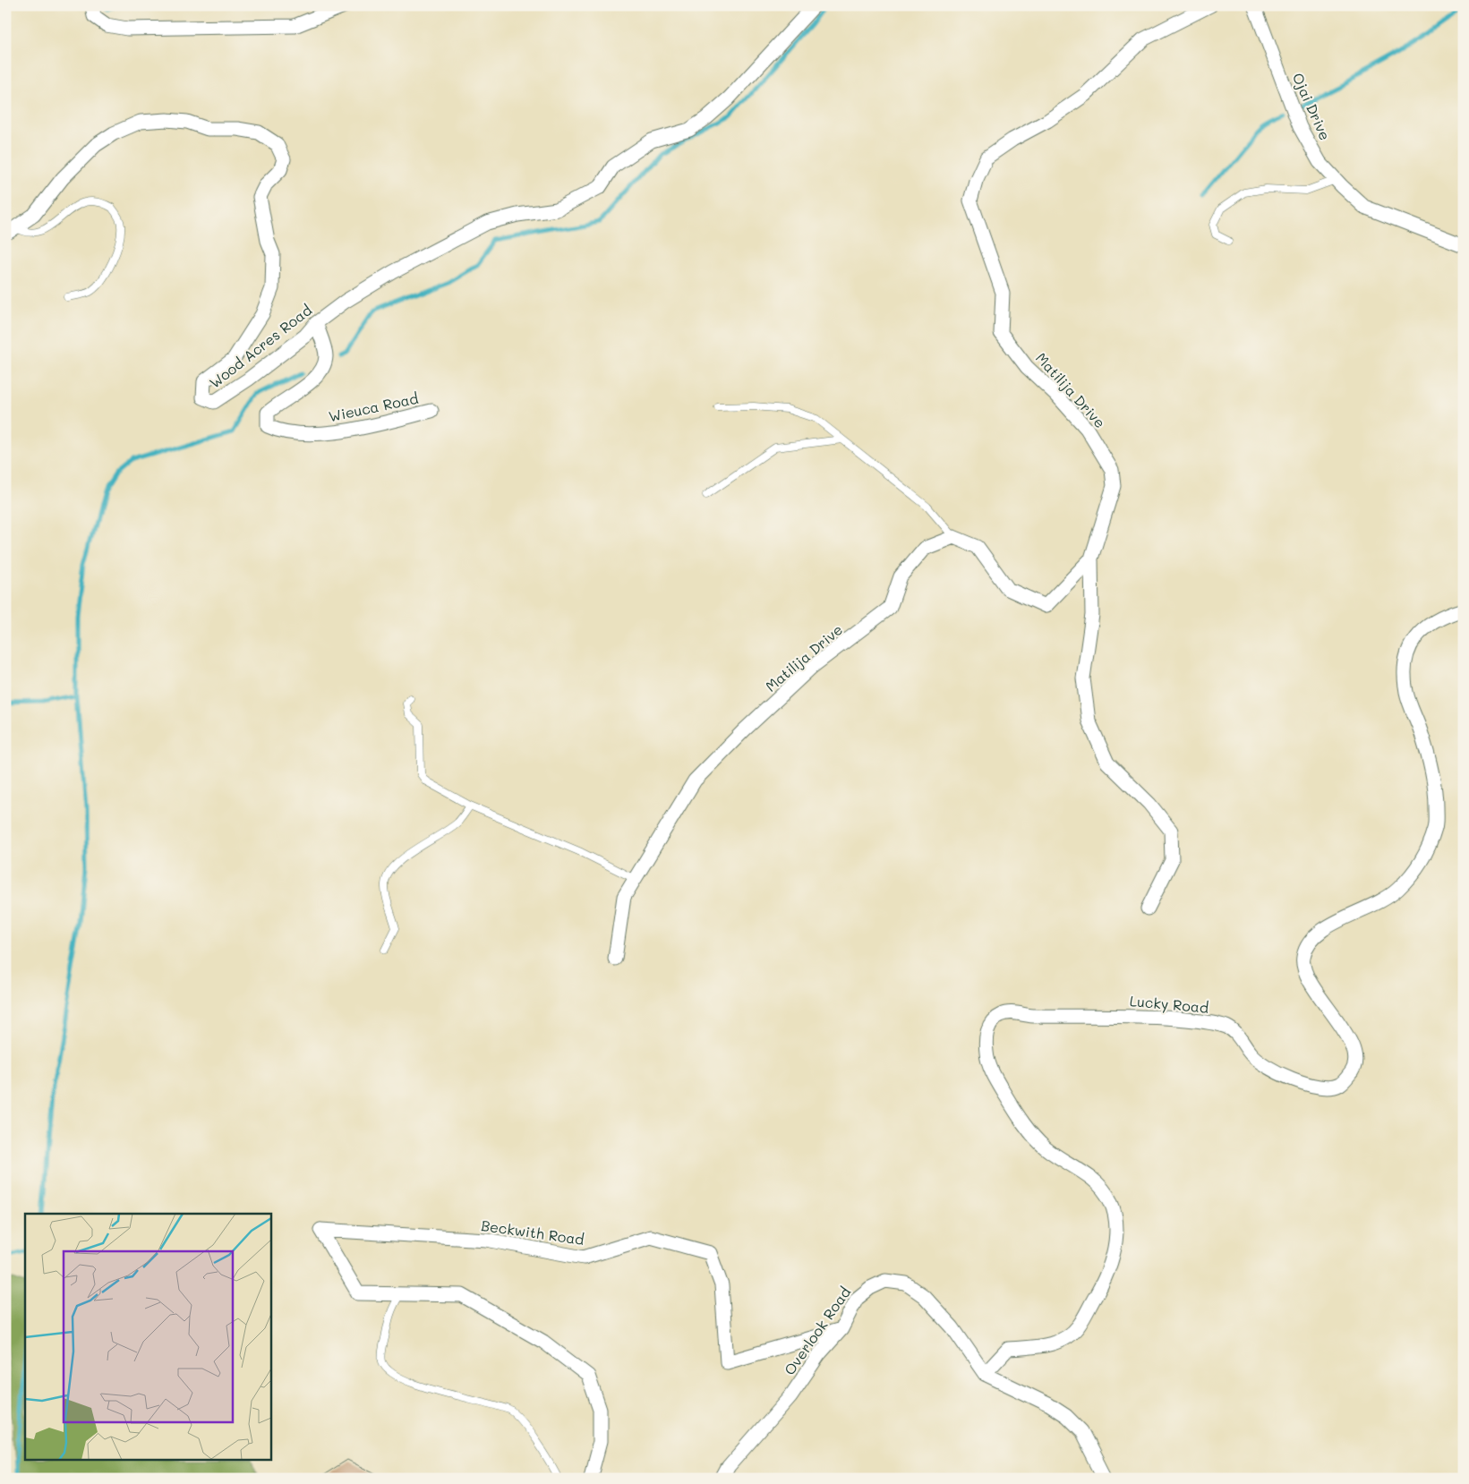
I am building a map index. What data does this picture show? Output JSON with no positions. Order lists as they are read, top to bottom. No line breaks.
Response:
{"streets":{"street":["Ojai Drive","Wood Acres Road","Matilija Drive","Wieuca Road","Lucky Road","Beckwith Road","Overlook Road"]},"crossings":[["Wood Acres Road","Wieuca Road"],["Lucky Road","Overlook Road"],["Beckwith Road","Overlook Road"]]}
